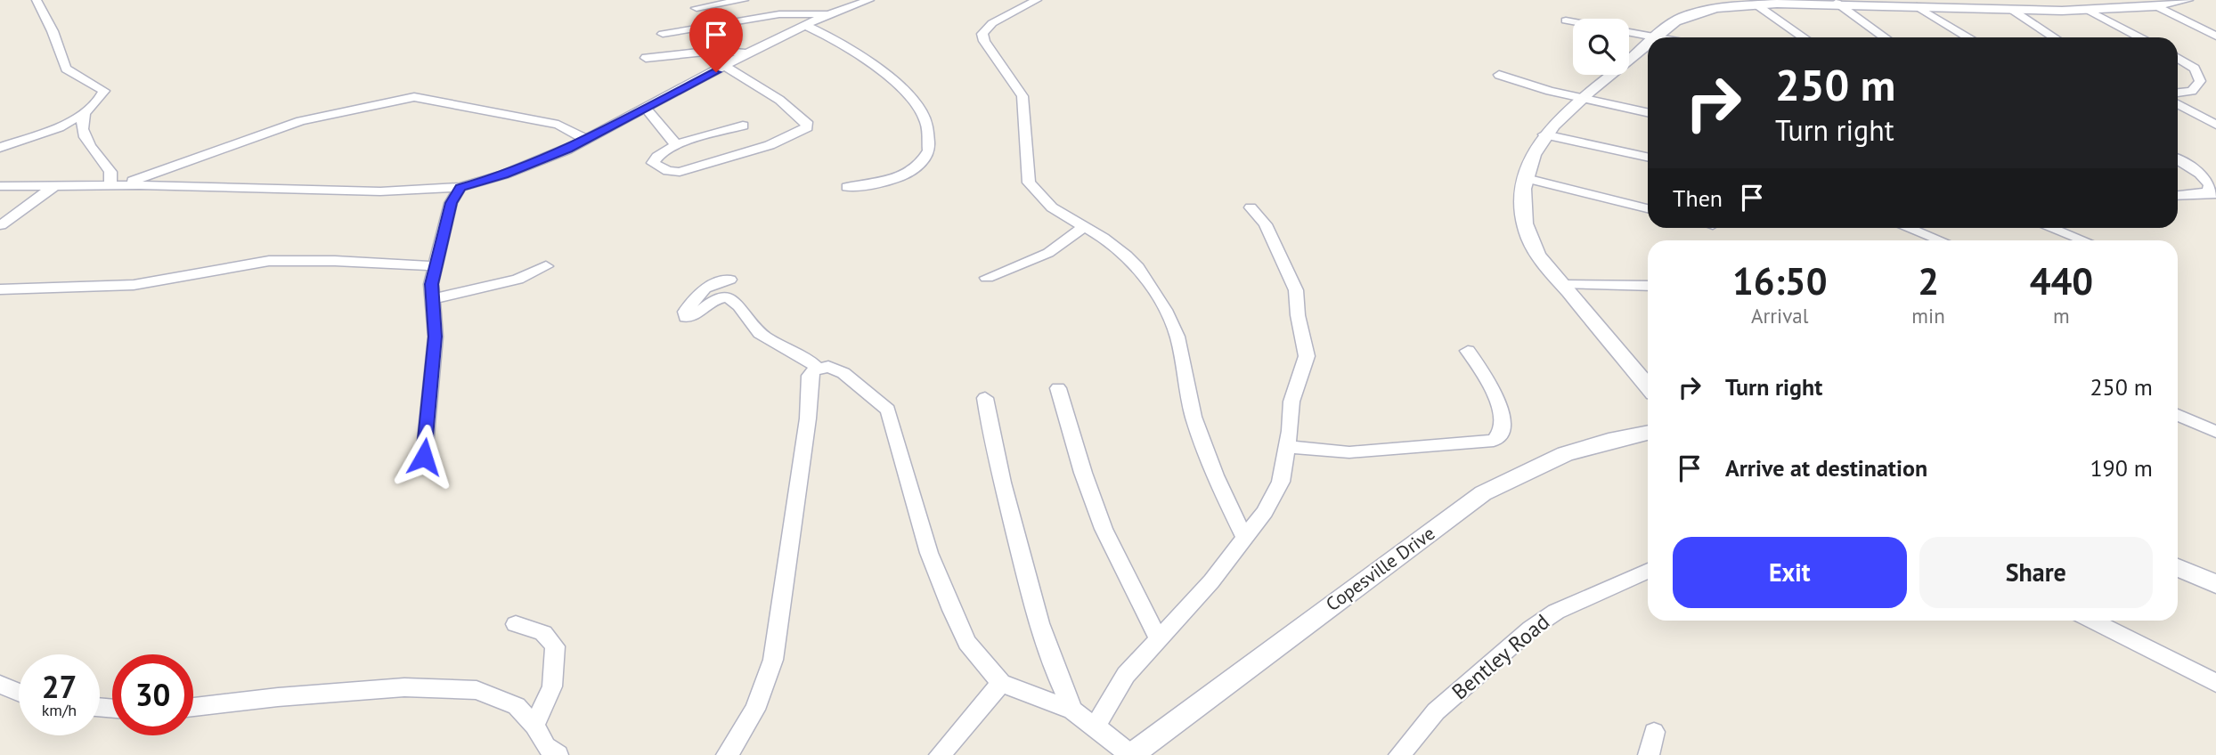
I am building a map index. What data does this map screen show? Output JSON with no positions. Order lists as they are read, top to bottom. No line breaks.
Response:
{"streets":{"street":["Copesville Drive","Bentley Road"]},"page":{"turn":["250 m","Turn right"],"then":"Then","eta":["16:50","Arrival","2","min","440","m"],"list":[{"name":"Turn right","value":"250 m"},{"name":"Arrive at destination","value":"190 m"}],"buttons":["Exit","Share"],"speed":"27 km/h","limit":"30"}}
